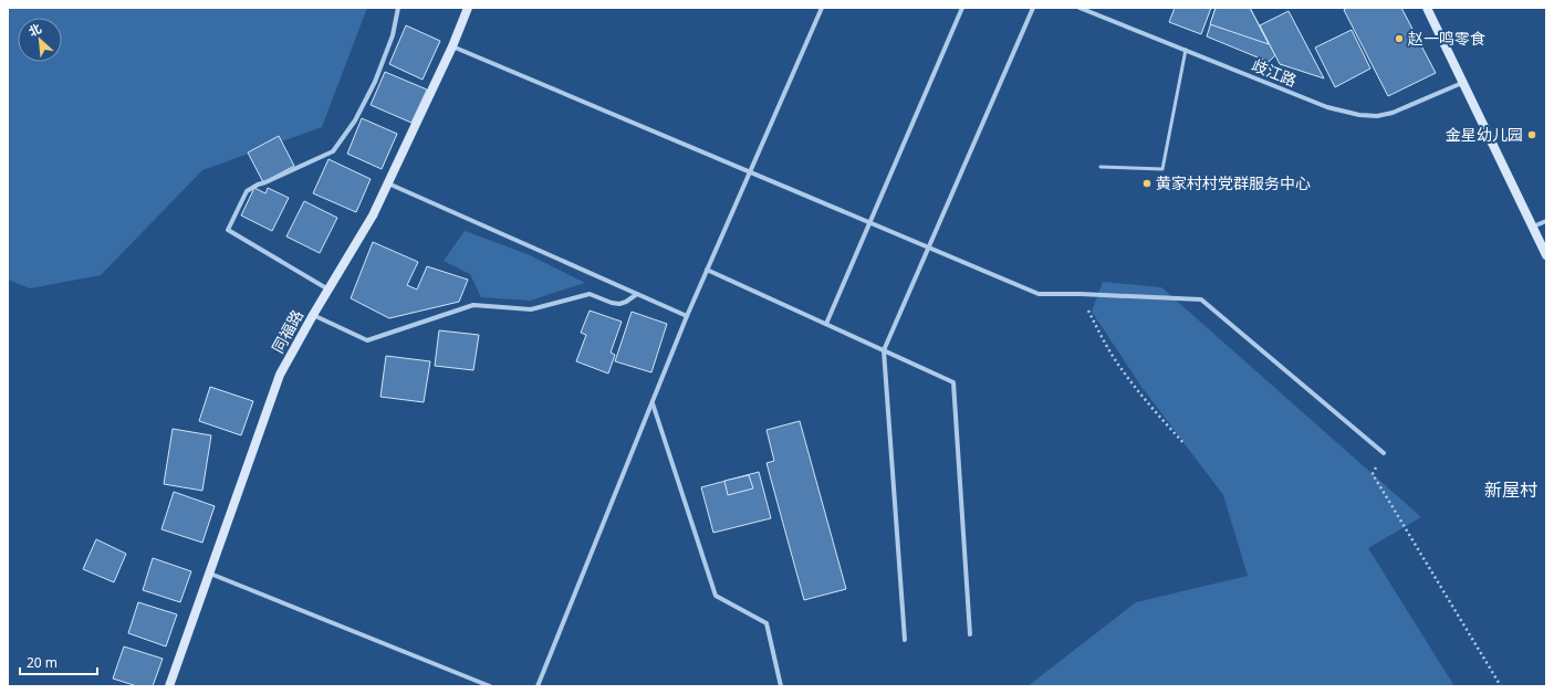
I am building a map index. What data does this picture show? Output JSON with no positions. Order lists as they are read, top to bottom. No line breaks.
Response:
{"streets":{"street":["歧江路","同福路"]},"districts":["新屋村"],"places":["赵一鸣零食","金星幼儿园","黄家村村党群服务中心"],"scale_bar":"20 m","north":"top left"}
